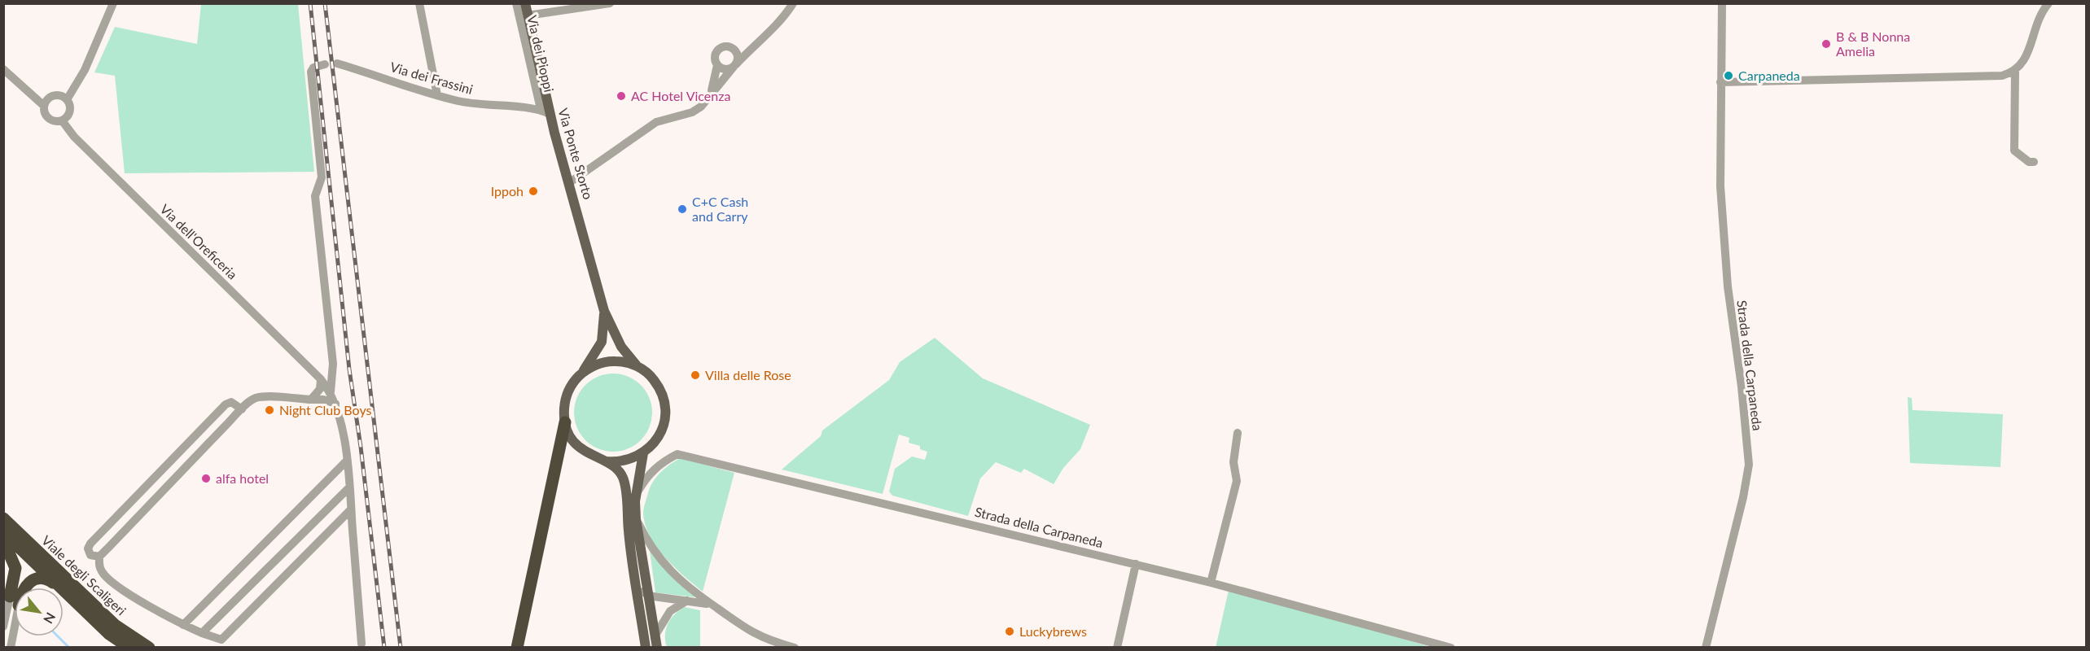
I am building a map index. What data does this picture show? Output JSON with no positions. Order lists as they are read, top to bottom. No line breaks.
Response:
{"streets":{"highway":["Viale degli Scaligeri"],"main road":["Via Ponte Storto"],"street":["Via dei Pioppi","Via dei Frassini","Via dell'Oreficeria","Strada della Carpaneda"]},"crossings":[["Via dei Pioppi","Via dei Frassini"],["Via dei Pioppi","Via Ponte Storto"],["Via dei Frassini","Via Ponte Storto"]],"places":["B & B Nonna Amelia","Carpaneda","AC Hotel Vicenza","Ippoh","C+C Cash and Carry","Villa delle Rose","Night Club Boys","alfa hotel","Luckybrews"],"north":"bottom right"}
